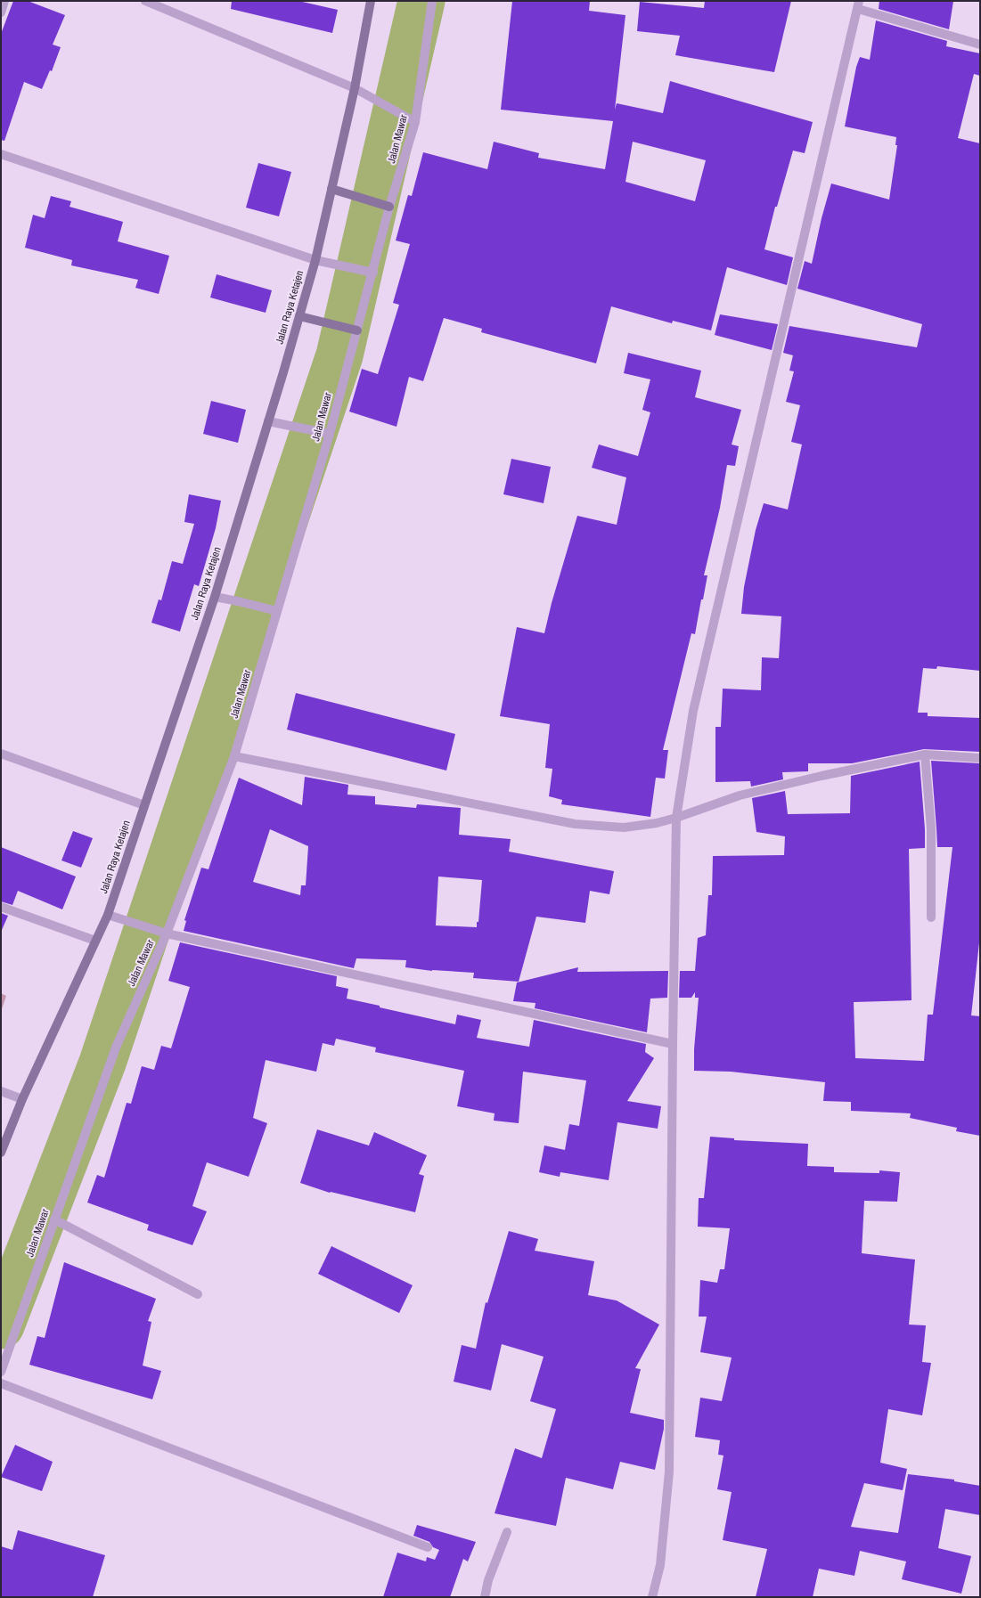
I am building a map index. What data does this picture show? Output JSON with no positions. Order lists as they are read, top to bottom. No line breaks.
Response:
{"streets":{"street":["Jalan Mawar","Jalan Raya Ketajen"]}}
